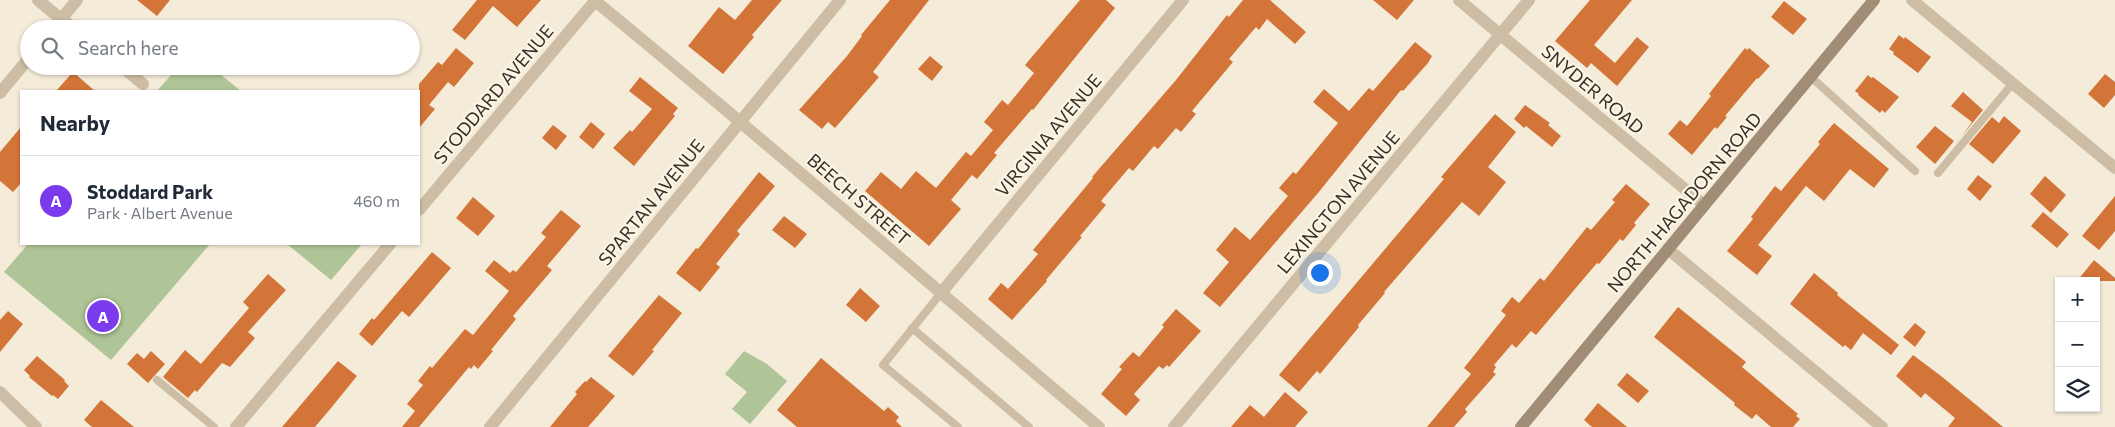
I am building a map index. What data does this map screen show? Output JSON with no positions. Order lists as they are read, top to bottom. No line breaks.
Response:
{"streets":{"street":["SNYDER ROAD","STODDARD AVENUE","VIRGINIA AVENUE","BEECH STREET","SPARTAN AVENUE","LEXINGTON AVENUE","NORTH HAGADORN ROAD"]},"crossings":[["SNYDER ROAD","LEXINGTON AVENUE"],["SNYDER ROAD","NORTH HAGADORN ROAD"],["STODDARD AVENUE","BEECH STREET"],["VIRGINIA AVENUE","BEECH STREET"],["BEECH STREET","SPARTAN AVENUE"]],"page":{"search":"Search here","heading":"Nearby","list":[{"mark":"A","name":"Stoddard Park","note":"Park · Albert Avenue","value":"460 m"}],"map_buttons":["+","−"],"pins":"A"}}
